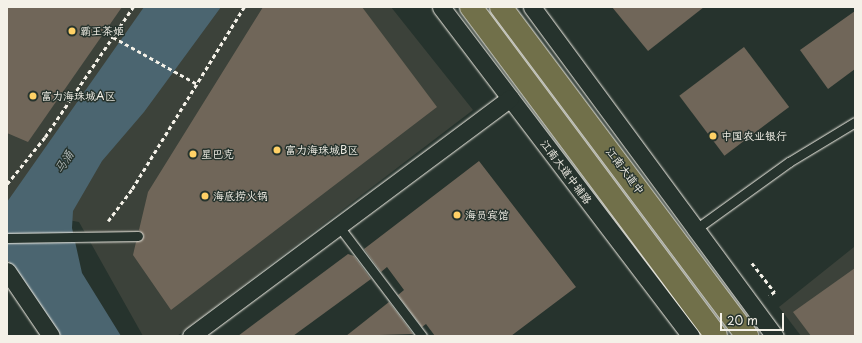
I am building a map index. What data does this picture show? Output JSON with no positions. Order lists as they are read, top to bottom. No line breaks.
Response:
{"streets":{"main road":["江南大道中"],"street":["江南大道中辅路"]},"water":["马涌"],"places":["霸王茶姬","富力海珠城A区","中国农业银行","富力海珠城B区","星巴克","海底捞火锅","海员宾馆"],"scale_bar":"20 m"}
